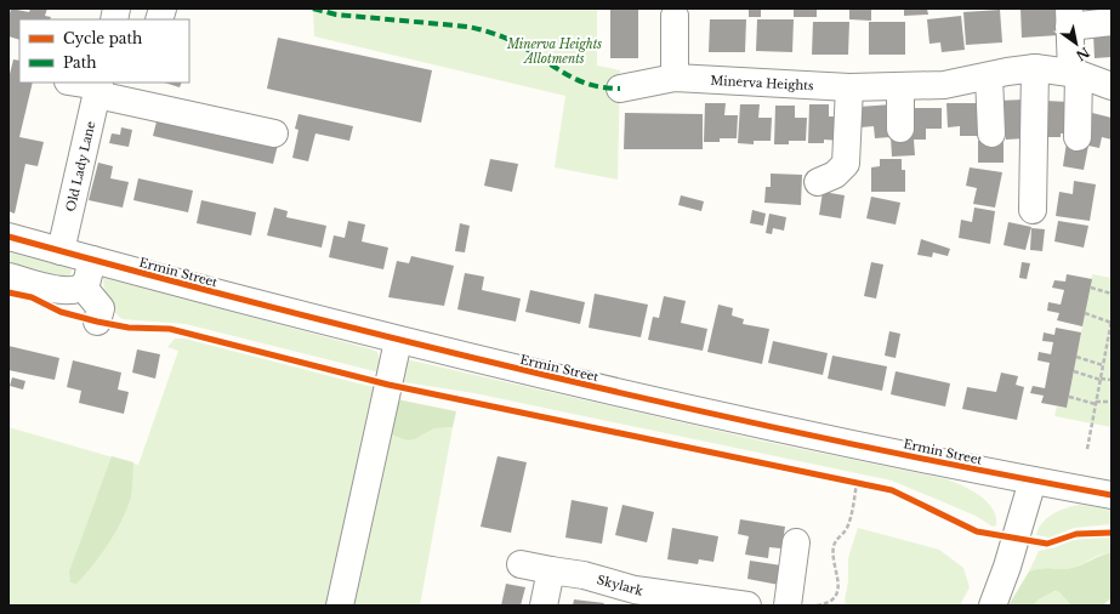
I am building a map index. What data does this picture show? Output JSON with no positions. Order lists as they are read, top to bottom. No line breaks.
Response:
{"streets":{"street":["Minerva Heights","Old Lady Lane","Ermin Street","Skylark"]},"crossings":[["Old Lady Lane","Ermin Street"]],"parks":["Minerva Heights Allotments"],"legend":["Cycle path","Path"],"north":"bottom right"}
